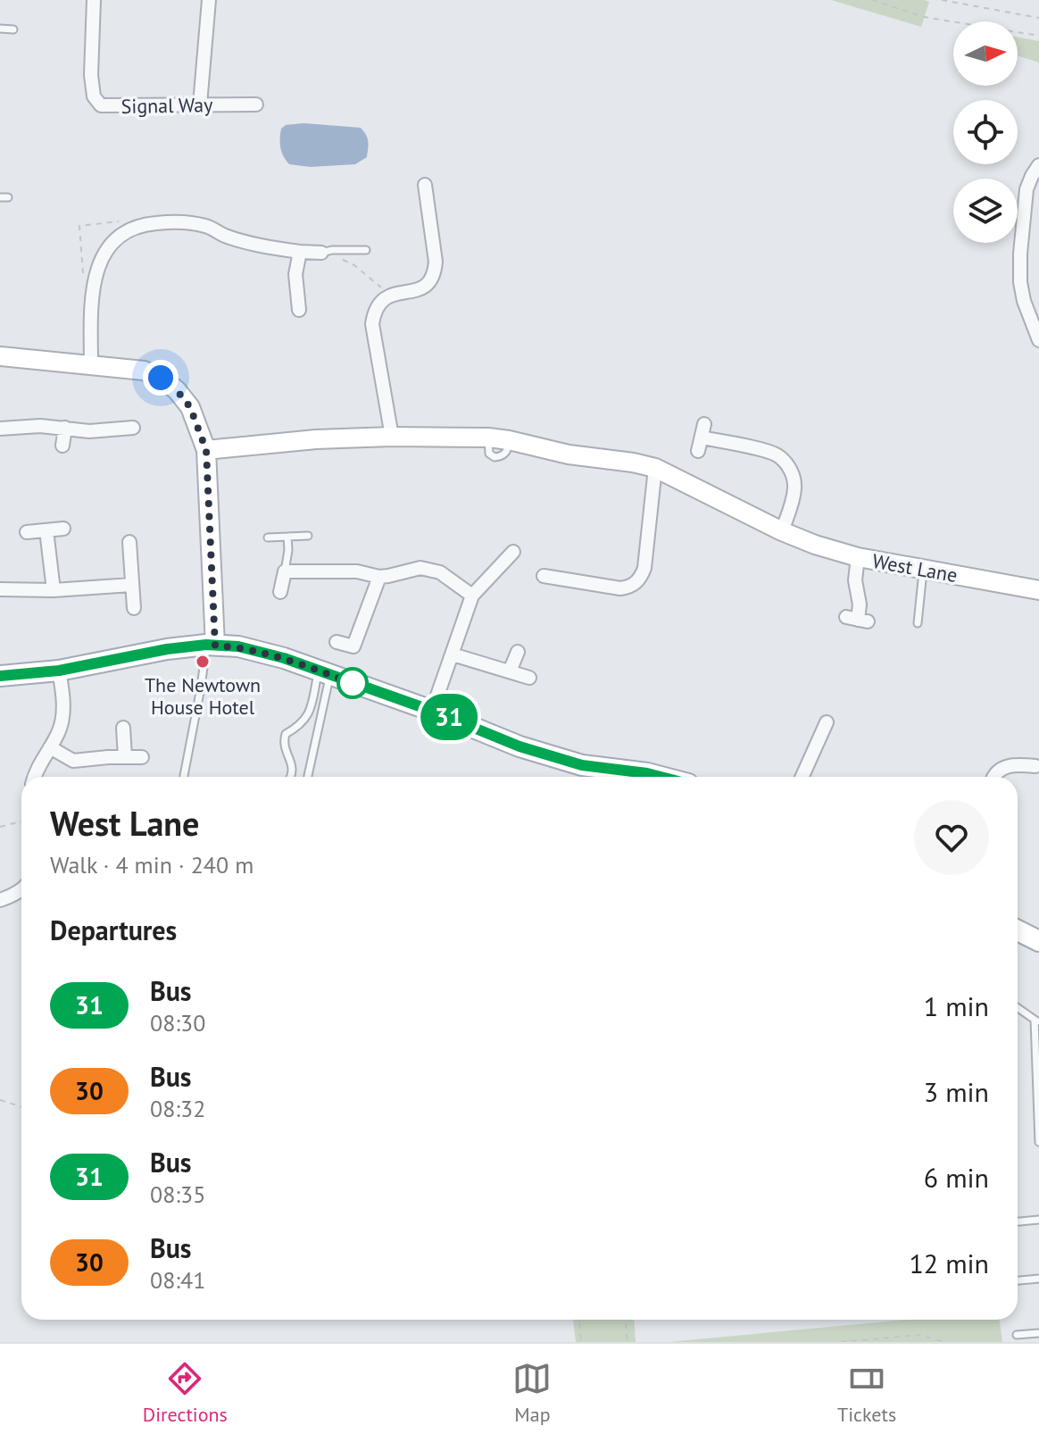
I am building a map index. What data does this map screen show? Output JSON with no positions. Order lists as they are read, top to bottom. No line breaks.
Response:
{"streets":{"street":["Signal Way","West Lane"]},"places":["The Newtown House Hotel"],"lines":["bus line 31"],"north":"right","page":{"on_map":"31","heading":[["West Lane","Walk · 4 min · 240 m"],"Departures"],"list":[{"mark":"31","name":"Bus","note":"08:30","value":"1 min"},{"mark":"30","name":"Bus","note":"08:32","value":"3 min"},{"mark":"31","name":"Bus","note":"08:35","value":"6 min"},{"mark":"30","name":"Bus","note":"08:41","value":"12 min"}],"tabs":["Directions","Map","Tickets"]}}
